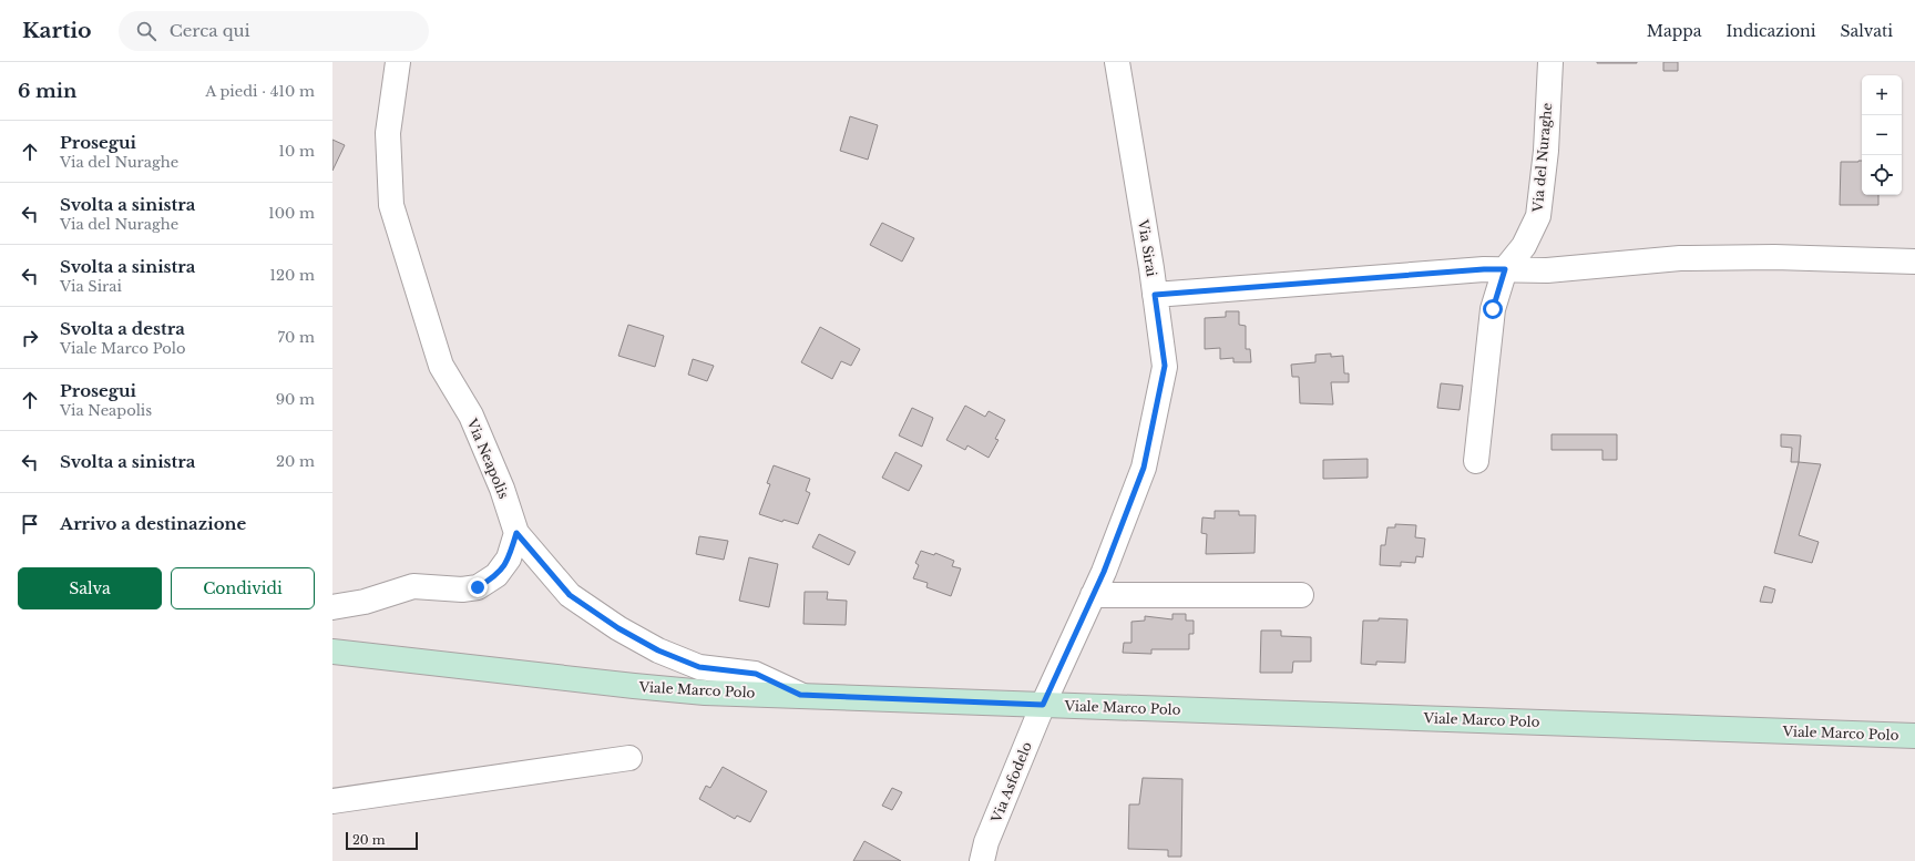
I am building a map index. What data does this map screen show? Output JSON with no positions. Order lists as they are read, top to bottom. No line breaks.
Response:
{"streets":{"main road":["Viale Marco Polo"],"street":["Via del Nuraghe","Via Sirai","Via Neapolis","Via Asfodelo"]},"crossings":[["Via Sirai","Viale Marco Polo"],["Via Sirai","Via Asfodelo"],["Via Neapolis","Viale Marco Polo"],["Viale Marco Polo","Via Asfodelo"]],"scale_bar":"20 m","page":{"header":"Kartio","search":"Cerca qui","nav":["Mappa","Indicazioni","Salvati"],"heading":["6 min","A piedi · 410 m"],"map_buttons":["+","−"],"list":[["Prosegui","Via del Nuraghe","10 m"],["Svolta a sinistra","Via del Nuraghe","100 m"],["Svolta a sinistra","Via Sirai","120 m"],["Svolta a destra","Viale Marco Polo","70 m"],["Prosegui","Via Neapolis","90 m"],["Svolta a sinistra","20 m"],"Arrivo a destinazione"],"buttons":["Salva","Condividi"],"scale":"20 m"}}
